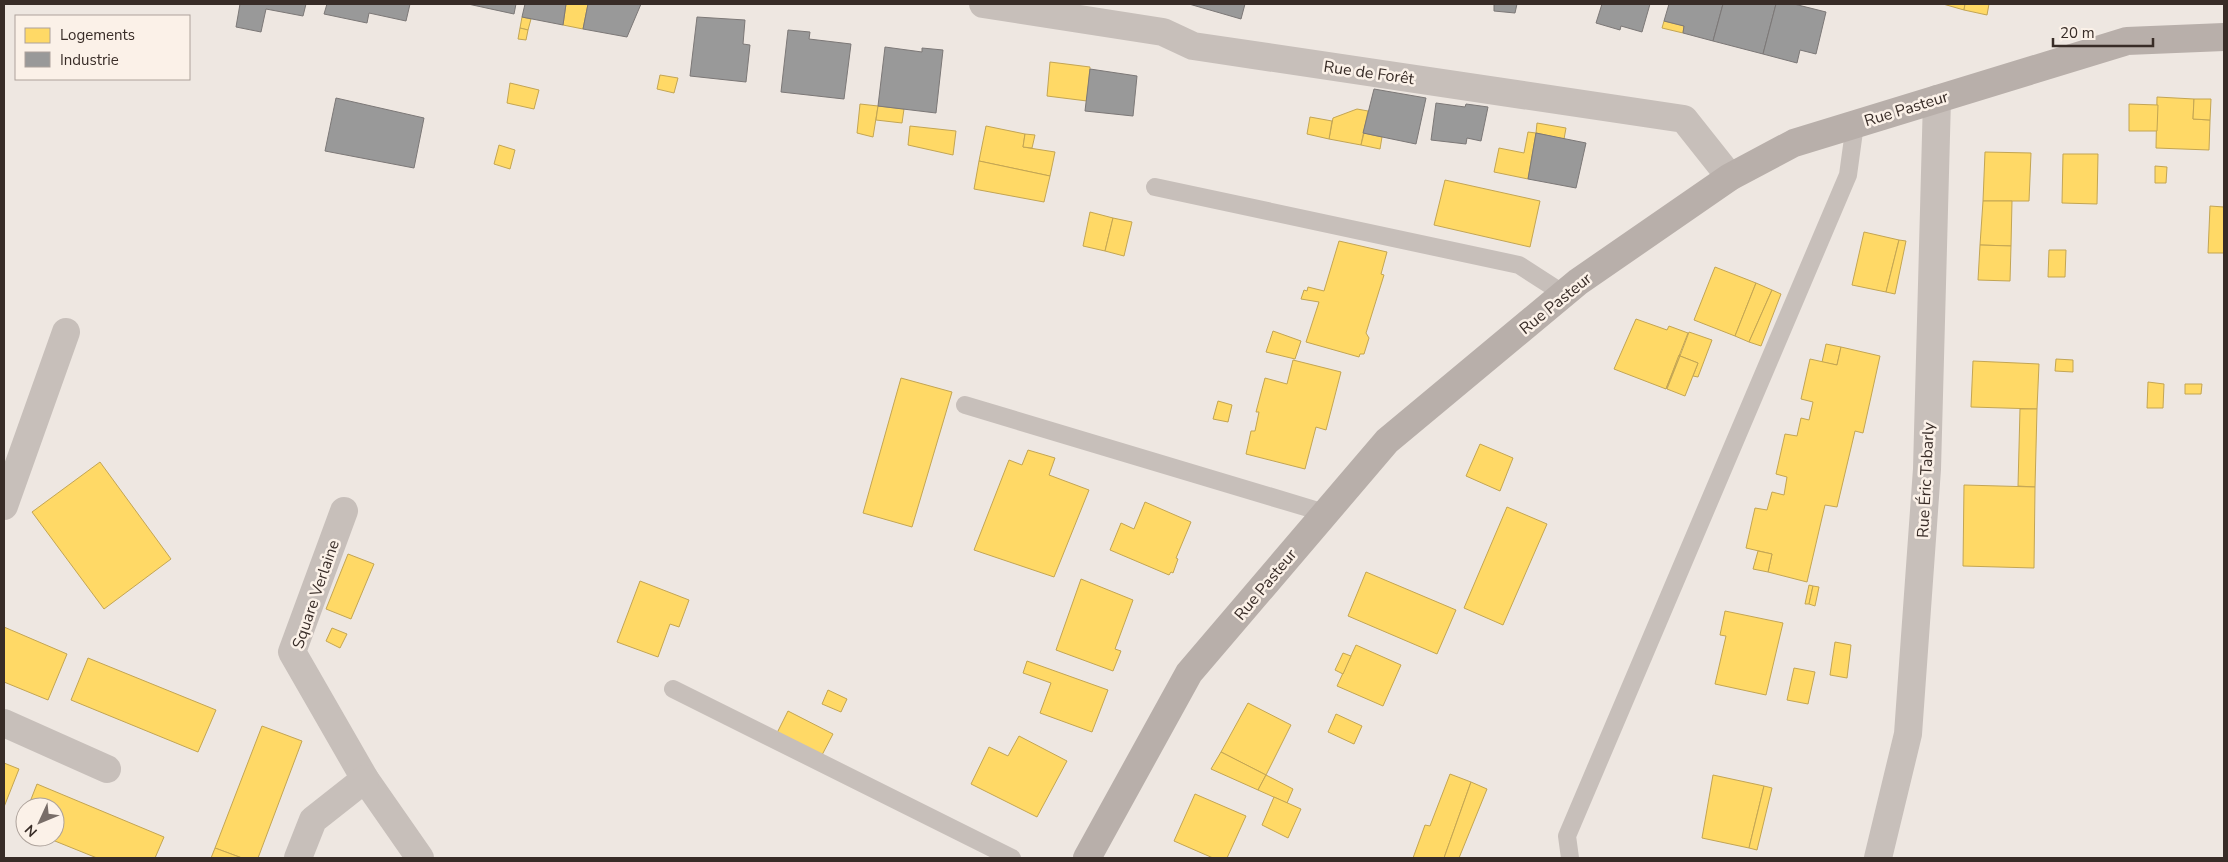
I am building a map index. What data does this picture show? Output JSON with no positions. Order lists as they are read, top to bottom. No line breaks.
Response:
{"streets":{"main road":["Rue Pasteur"],"street":["Rue de Forêt","Rue Éric Tabarly","Square Verlaine"]},"crossings":[["Rue de Forêt","Rue Pasteur"],["Rue Pasteur","Rue Éric Tabarly"]],"legend":["Logements","Industrie"],"scale_bar":"20 m","north":"bottom left"}
